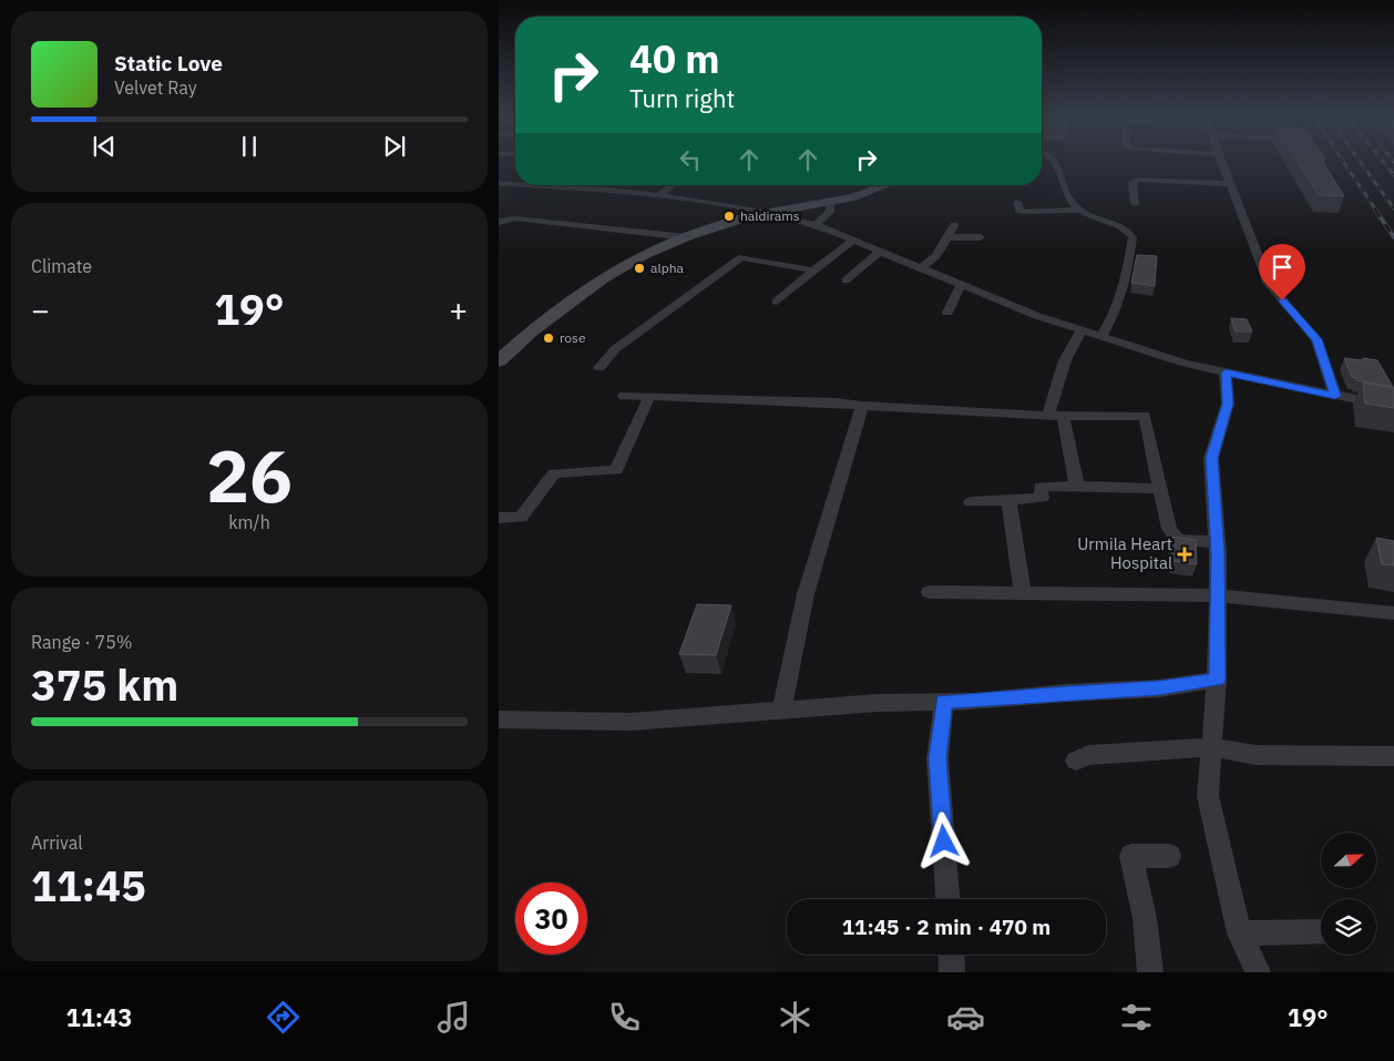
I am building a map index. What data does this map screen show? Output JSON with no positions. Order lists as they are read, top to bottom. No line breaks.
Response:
{"places":{"other":["haldirams","alpha","rose"],"health":["Urmila Heart Hospital"]},"north":"right","page":{"turn":["40 m","Turn right"],"song":["Static Love","Velvet Ray"],"tile":["Climate",["26","km/h"],["Range · 75%","375 km"],["Arrival","11:45"]],"heat":["−","19°","+"],"limit":"30","trip":"11:45 · 2 min · 470 m","tabs":["11:43","19°"]}}
